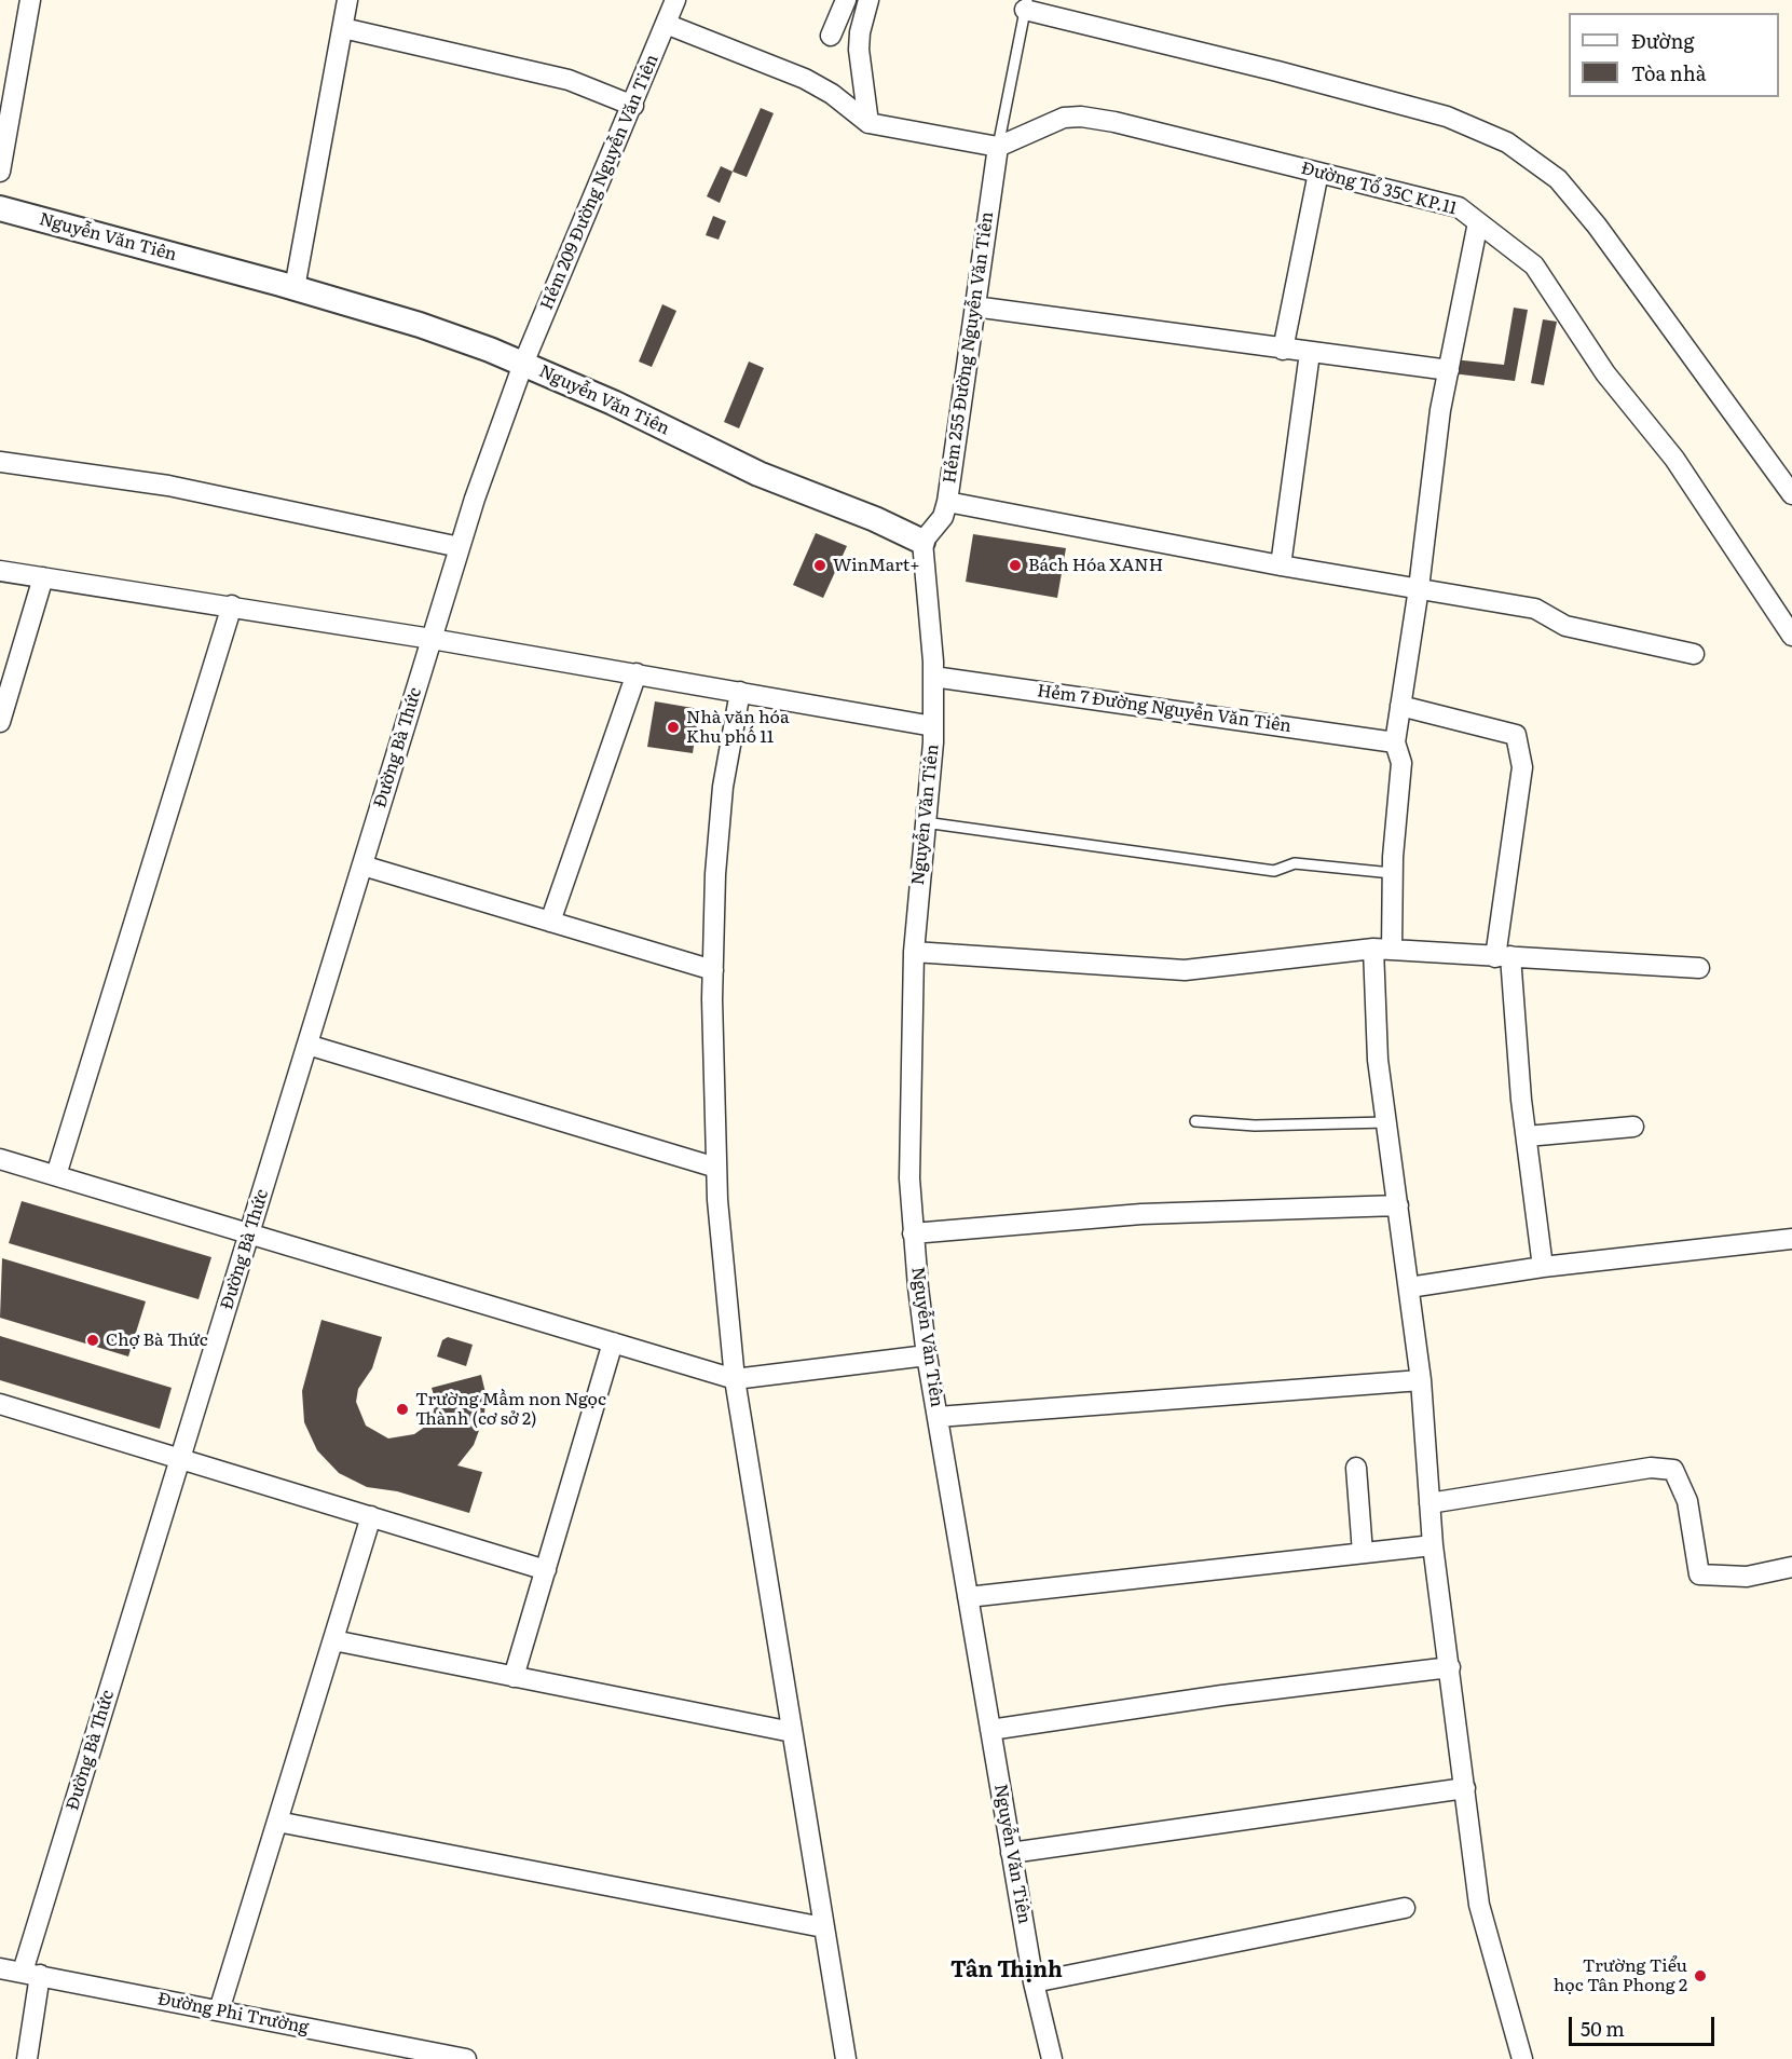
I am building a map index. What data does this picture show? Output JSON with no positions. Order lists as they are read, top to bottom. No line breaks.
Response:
{"streets":{"street":["Hẻm 209 Đường Nguyễn Văn Tiên","Đường Tổ 35C KP.11","Nguyễn Văn Tiên","Hẻm 255 Đường Nguyễn Văn Tiên","Hẻm 7 Đường Nguyễn Văn Tiên","Đường Bà Thức","Đường Phi Trường"]},"crossings":[["Hẻm 209 Đường Nguyễn Văn Tiên","Nguyễn Văn Tiên"],["Hẻm 209 Đường Nguyễn Văn Tiên","Đường Bà Thức"],["Đường Tổ 35C KP.11","Hẻm 255 Đường Nguyễn Văn Tiên"],["Nguyễn Văn Tiên","Hẻm 255 Đường Nguyễn Văn Tiên"],["Nguyễn Văn Tiên","Hẻm 7 Đường Nguyễn Văn Tiên"],["Đường Bà Thức","Đường Phi Trường"]],"districts":["Tân Thịnh"],"places":["WinMart+","Bách Hóa XANH","Nhà văn hóa Khu phố 11","Chợ Bà Thức","Trường Mầm non Ngọc Thành (cơ sở 2)","Trường Tiểu học Tân Phong 2"],"legend":["Đường","Tòa nhà"],"scale_bar":"50 m"}
